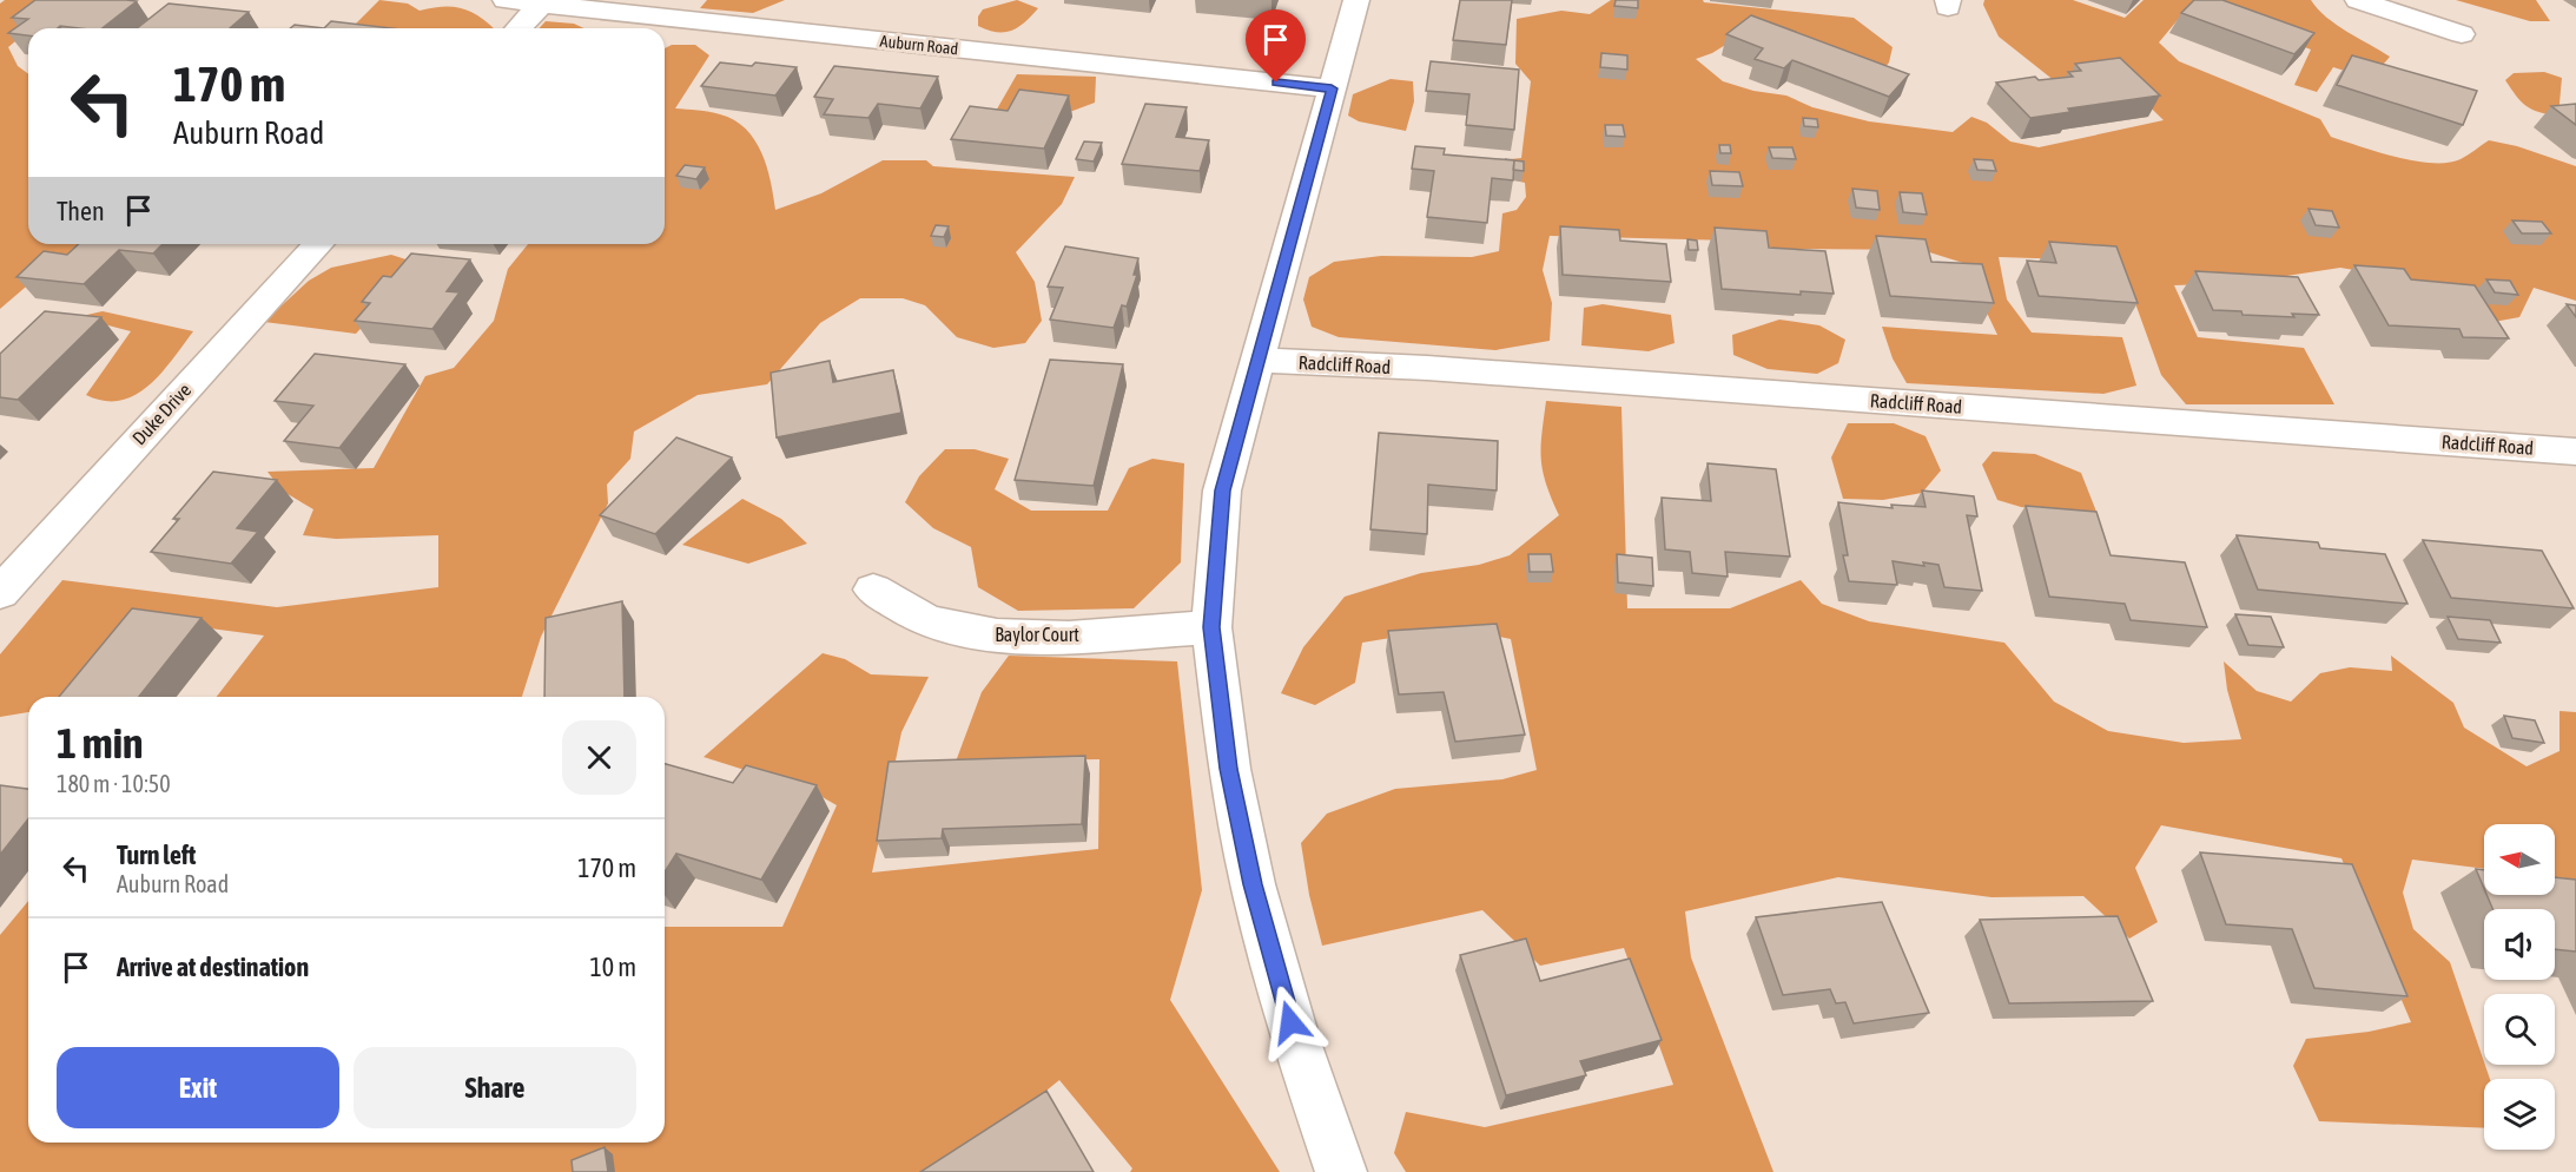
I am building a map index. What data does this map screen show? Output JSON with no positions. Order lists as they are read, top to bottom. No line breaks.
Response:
{"streets":{"street":["Auburn Road","Radcliff Road","Duke Drive","Baylor Court"]},"north":"left","page":{"turn":["170 m","Auburn Road"],"then":"Then","heading":["1 min","180 m · 10:50"],"list":[{"name":"Turn left","note":"Auburn Road","value":"170 m"},{"name":"Arrive at destination","value":"10 m"}],"buttons":["Exit","Share"]}}
